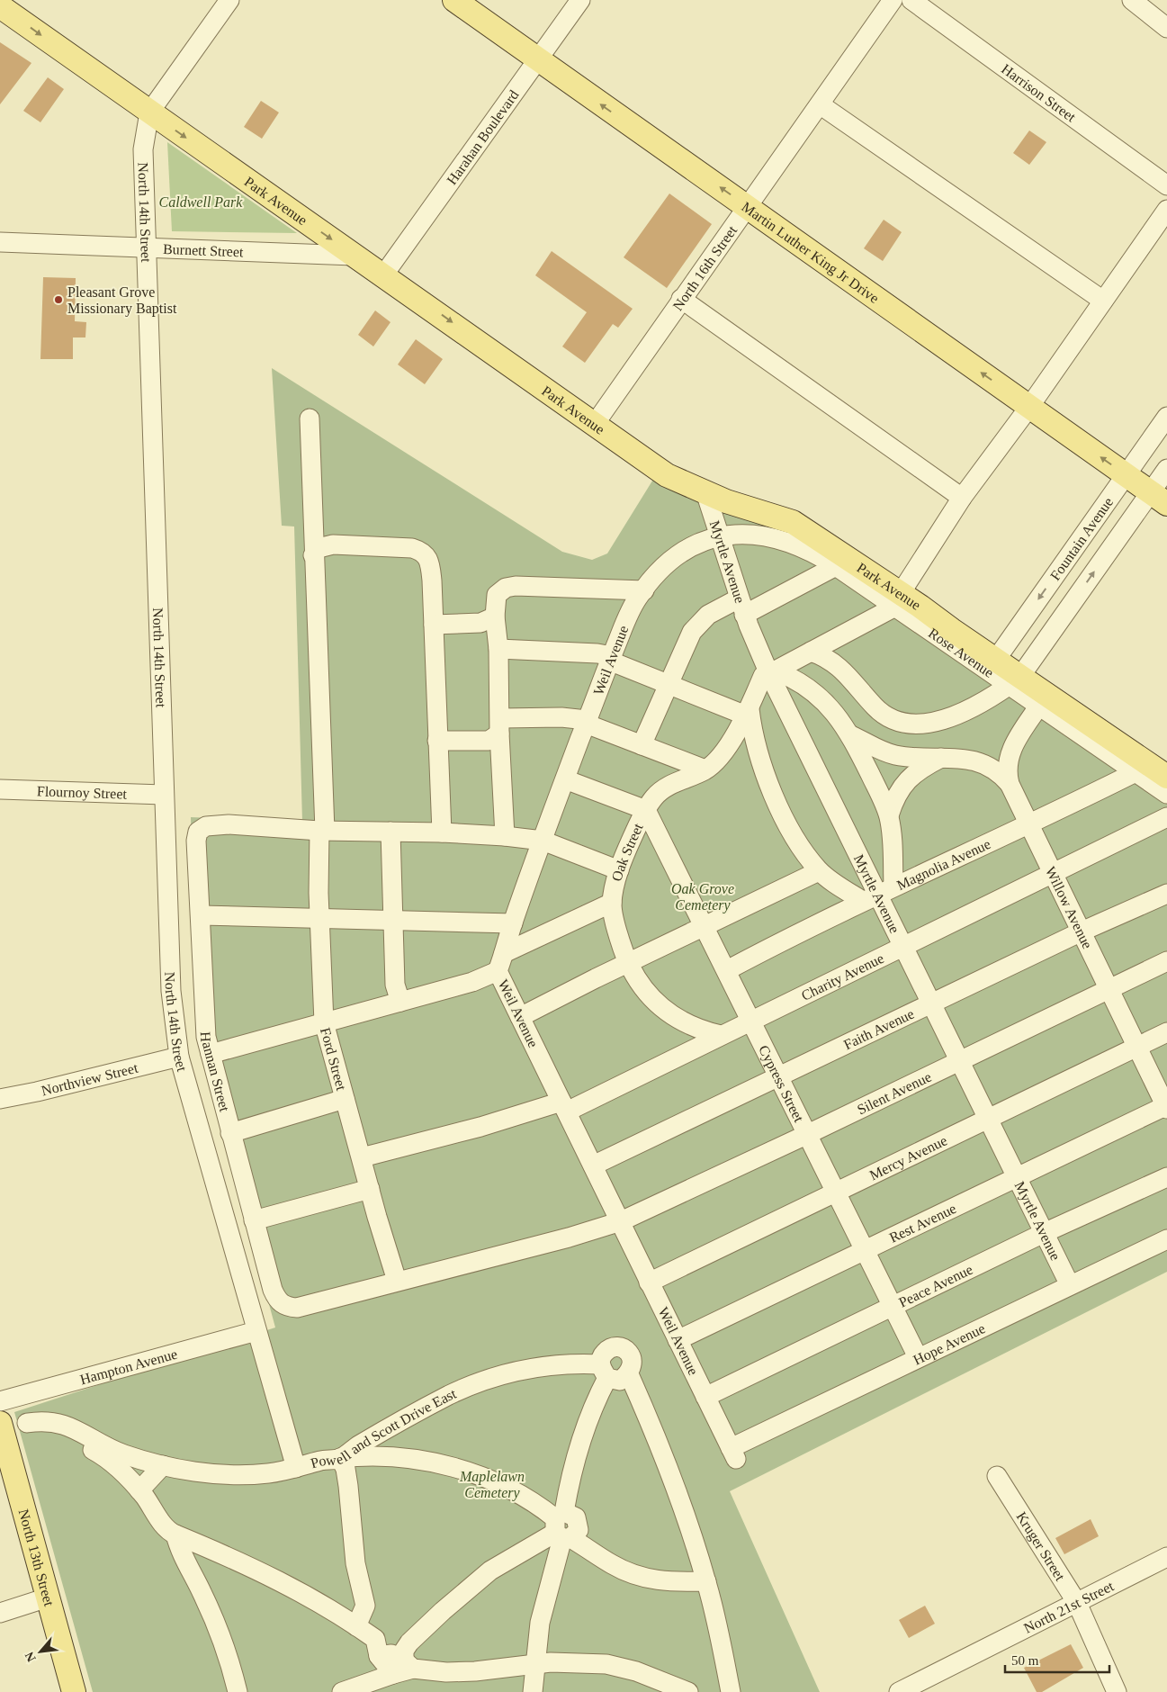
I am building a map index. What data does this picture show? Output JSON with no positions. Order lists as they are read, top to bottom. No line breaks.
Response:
{"streets":{"main road":["Park Avenue","Martin Luther King Jr Drive","North 13th Street"],"street":["Harrison Street","Harahan Boulevard","North 14th Street","Burnett Street","North 16th Street","Fountain Avenue","Myrtle Avenue","Rose Avenue","Weil Avenue","Flournoy Street","Oak Street","Magnolia Avenue","Willow Avenue","Charity Avenue","Faith Avenue","Ford Street","Hannan Street","Northview Street","Cypress Street","Silent Avenue","Mercy Avenue","Rest Avenue","Peace Avenue","Hope Avenue","Hampton Avenue","Powell and Scott Drive East","Kruger Street","North 21st Street"]},"crossings":[["Harahan Boulevard","Park Avenue"],["Harahan Boulevard","Martin Luther King Jr Drive"],["Park Avenue","North 14th Street"],["Park Avenue","Burnett Street"],["Park Avenue","North 16th Street"],["Park Avenue","Fountain Avenue"],["Park Avenue","Myrtle Avenue"],["Park Avenue","Rose Avenue"],["Park Avenue","Oak Street"],["North 14th Street","Burnett Street"],["North 14th Street","Flournoy Street"],["North 14th Street","Northview Street"],["North 14th Street","Hampton Avenue"],["North 14th Street","Powell and Scott Drive East"],["Martin Luther King Jr Drive","North 16th Street"],["Martin Luther King Jr Drive","Fountain Avenue"],["Fountain Avenue","Rose Avenue"],["Myrtle Avenue","Rose Avenue"],["Myrtle Avenue","Weil Avenue"],["Myrtle Avenue","Oak Street"],["Myrtle Avenue","Magnolia Avenue"],["Myrtle Avenue","Charity Avenue"],["Myrtle Avenue","Faith Avenue"],["Myrtle Avenue","Silent Avenue"],["Myrtle Avenue","Mercy Avenue"],["Myrtle Avenue","Rest Avenue"],["Myrtle Avenue","Peace Avenue"],["Myrtle Avenue","Hope Avenue"],["Rose Avenue","Weil Avenue"],["Rose Avenue","Oak Street"],["Rose Avenue","Magnolia Avenue"],["Rose Avenue","Willow Avenue"],["Weil Avenue","Charity Avenue"],["Weil Avenue","Faith Avenue"],["Weil Avenue","Silent Avenue"],["Weil Avenue","Mercy Avenue"],["Weil Avenue","Rest Avenue"],["Weil Avenue","Peace Avenue"],["Weil Avenue","Hope Avenue"],["Oak Street","Charity Avenue"],["Oak Street","Cypress Street"],["Magnolia Avenue","Willow Avenue"],["Magnolia Avenue","Cypress Street"],["Willow Avenue","Charity Avenue"],["Willow Avenue","Faith Avenue"],["Willow Avenue","Silent Avenue"],["Willow Avenue","Mercy Avenue"],["Willow Avenue","Rest Avenue"],["Charity Avenue","Ford Street"],["Charity Avenue","Cypress Street"],["Faith Avenue","Cypress Street"],["Ford Street","Hannan Street"],["Ford Street","Silent Avenue"],["Hannan Street","Silent Avenue"],["Cypress Street","Silent Avenue"],["Cypress Street","Mercy Avenue"],["Cypress Street","Rest Avenue"],["Cypress Street","Peace Avenue"],["Cypress Street","Hope Avenue"],["Powell and Scott Drive East","North 13th Street"],["Kruger Street","North 21st Street"]],"one_way":["Park Avenue","Martin Luther King Jr Drive"],"parks":["Caldwell Park","Oak Grove Cemetery","Maplelawn Cemetery"],"places":["Pleasant Grove Missionary Baptist"],"scale_bar":"50 m","north":"bottom left"}
